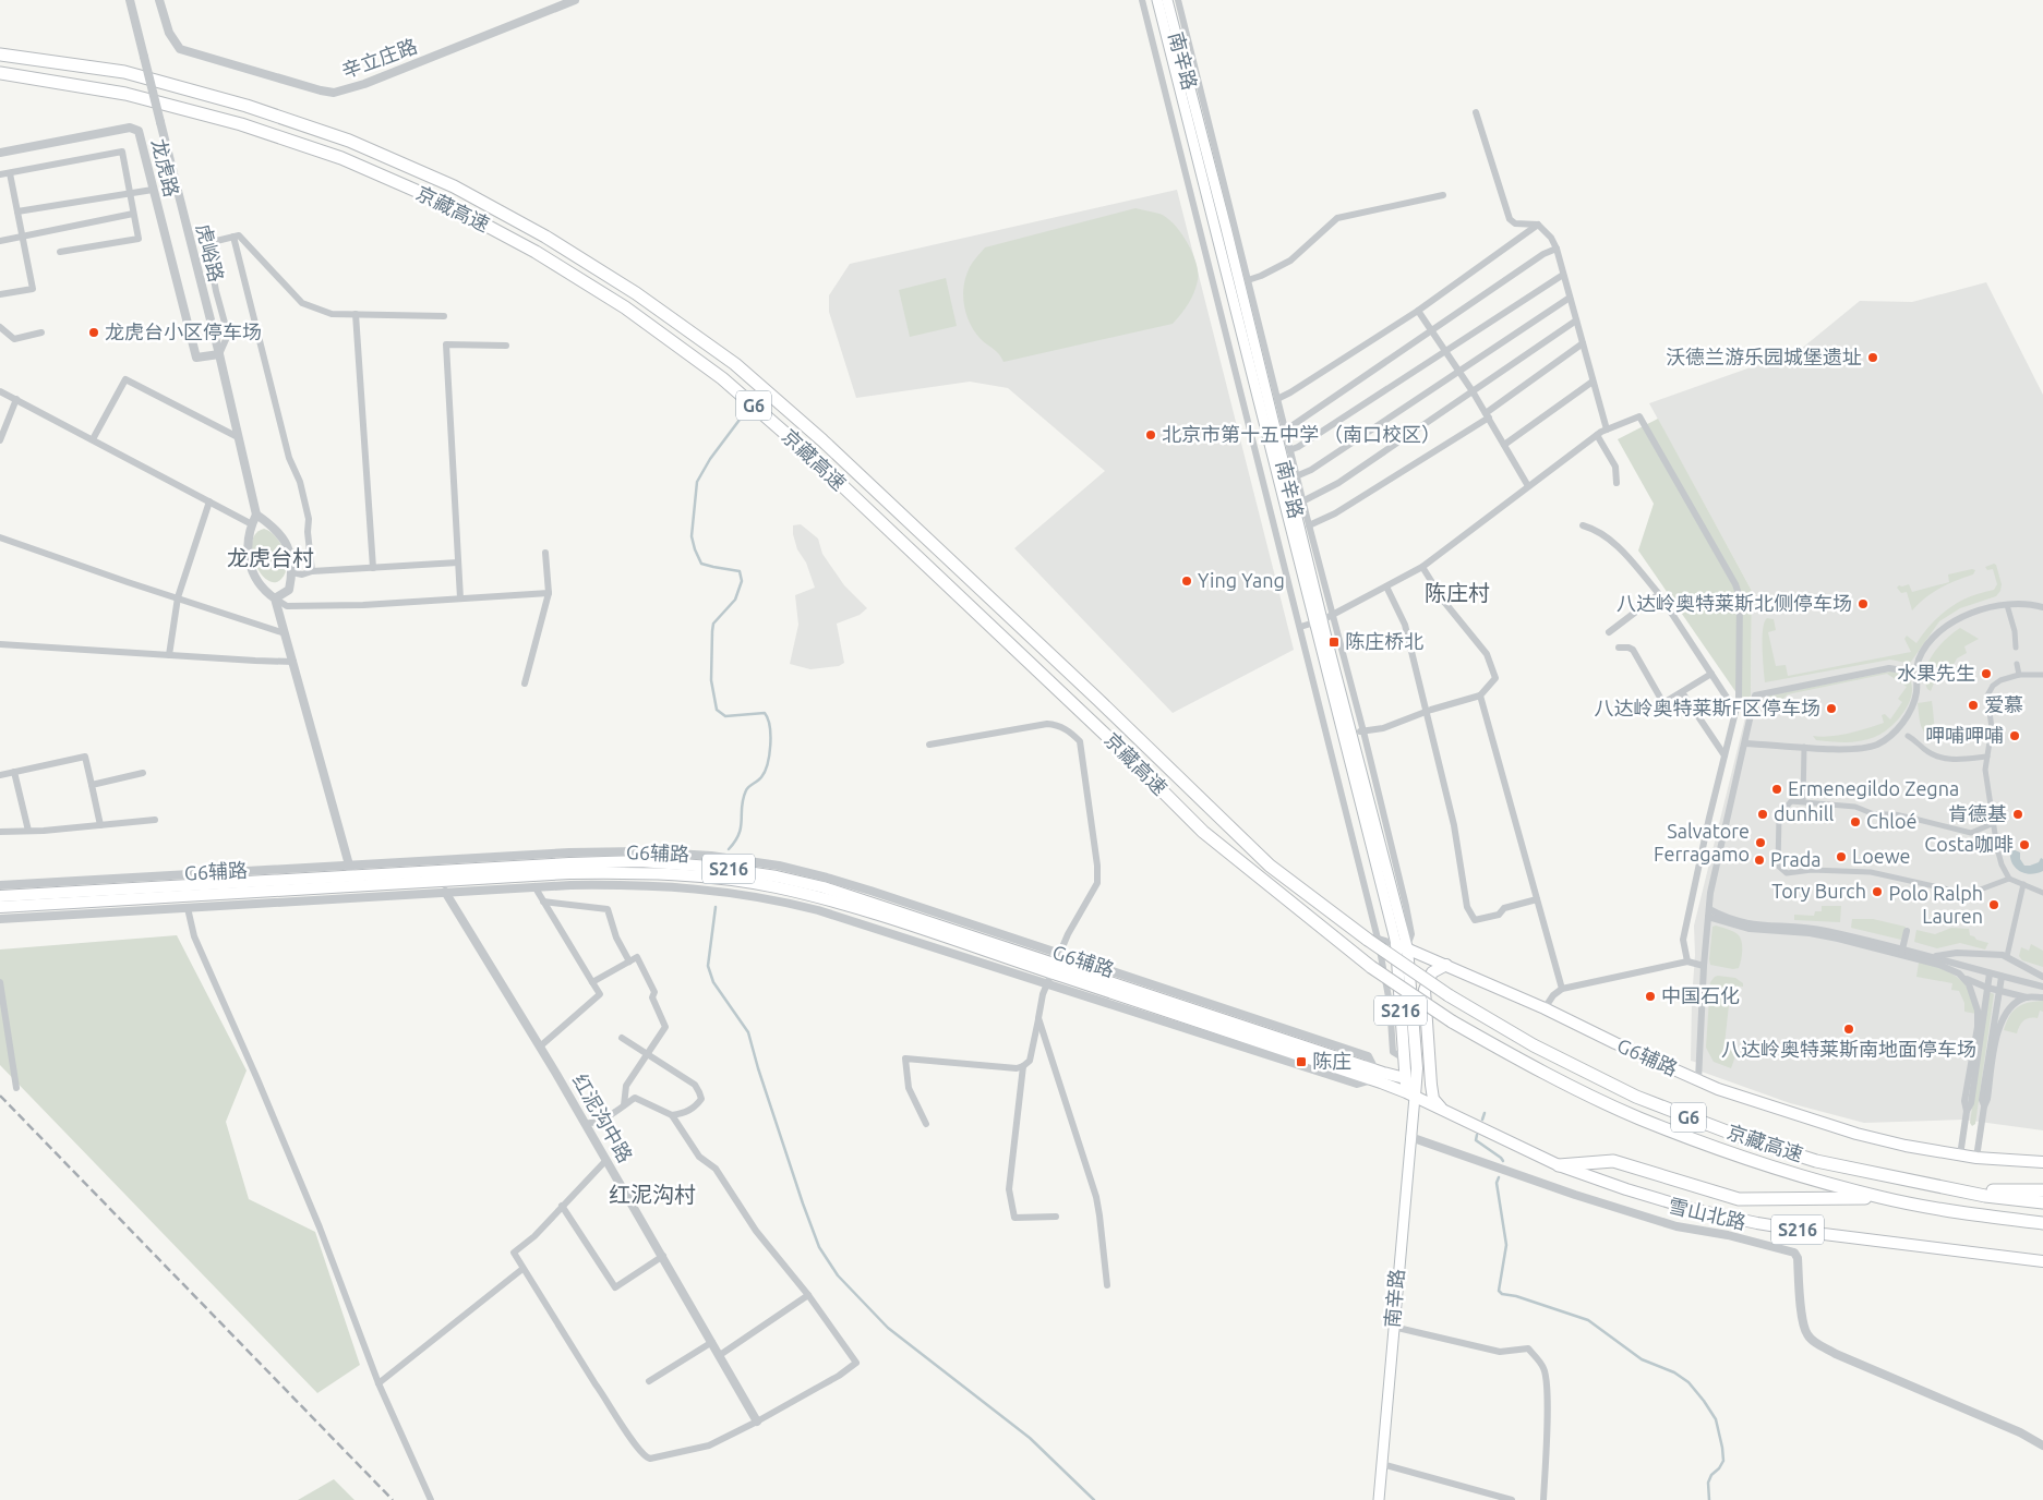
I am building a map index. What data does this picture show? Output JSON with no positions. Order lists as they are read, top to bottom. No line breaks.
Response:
{"streets":{"highway":["京藏高速","G6"],"main road":["南辛路","G6辅路","S216"],"street":["辛立庄路","龙虎路","虎峪路","红泥沟中路","雪山北路"]},"crossings":[["南辛路","G6辅路"],["南辛路","S216"],["南辛路","雪山北路"],["龙虎路","虎峪路"],["G6辅路","S216"],["G6辅路","红泥沟中路"]],"districts":["龙虎台村","陈庄村","红泥沟村"],"places":{"other":["龙虎台小区停车场","沃德兰游乐园城堡遗址","北京市第十五中学 （南口校区）","Ying Yang","八达岭奥特莱斯北侧停车场","水果先生","爱慕","八达岭奥特莱斯F区停车场","呷哺呷哺","Ermenegildo Zegna","dunhill","肯德基","Chloé","Salvatore Ferragamo","Costa咖啡","Loewe","Prada","Tory Burch","Polo Ralph Lauren","中国石化","八达岭奥特莱斯南地面停车场"],"transit":["陈庄桥北","陈庄"]}}
